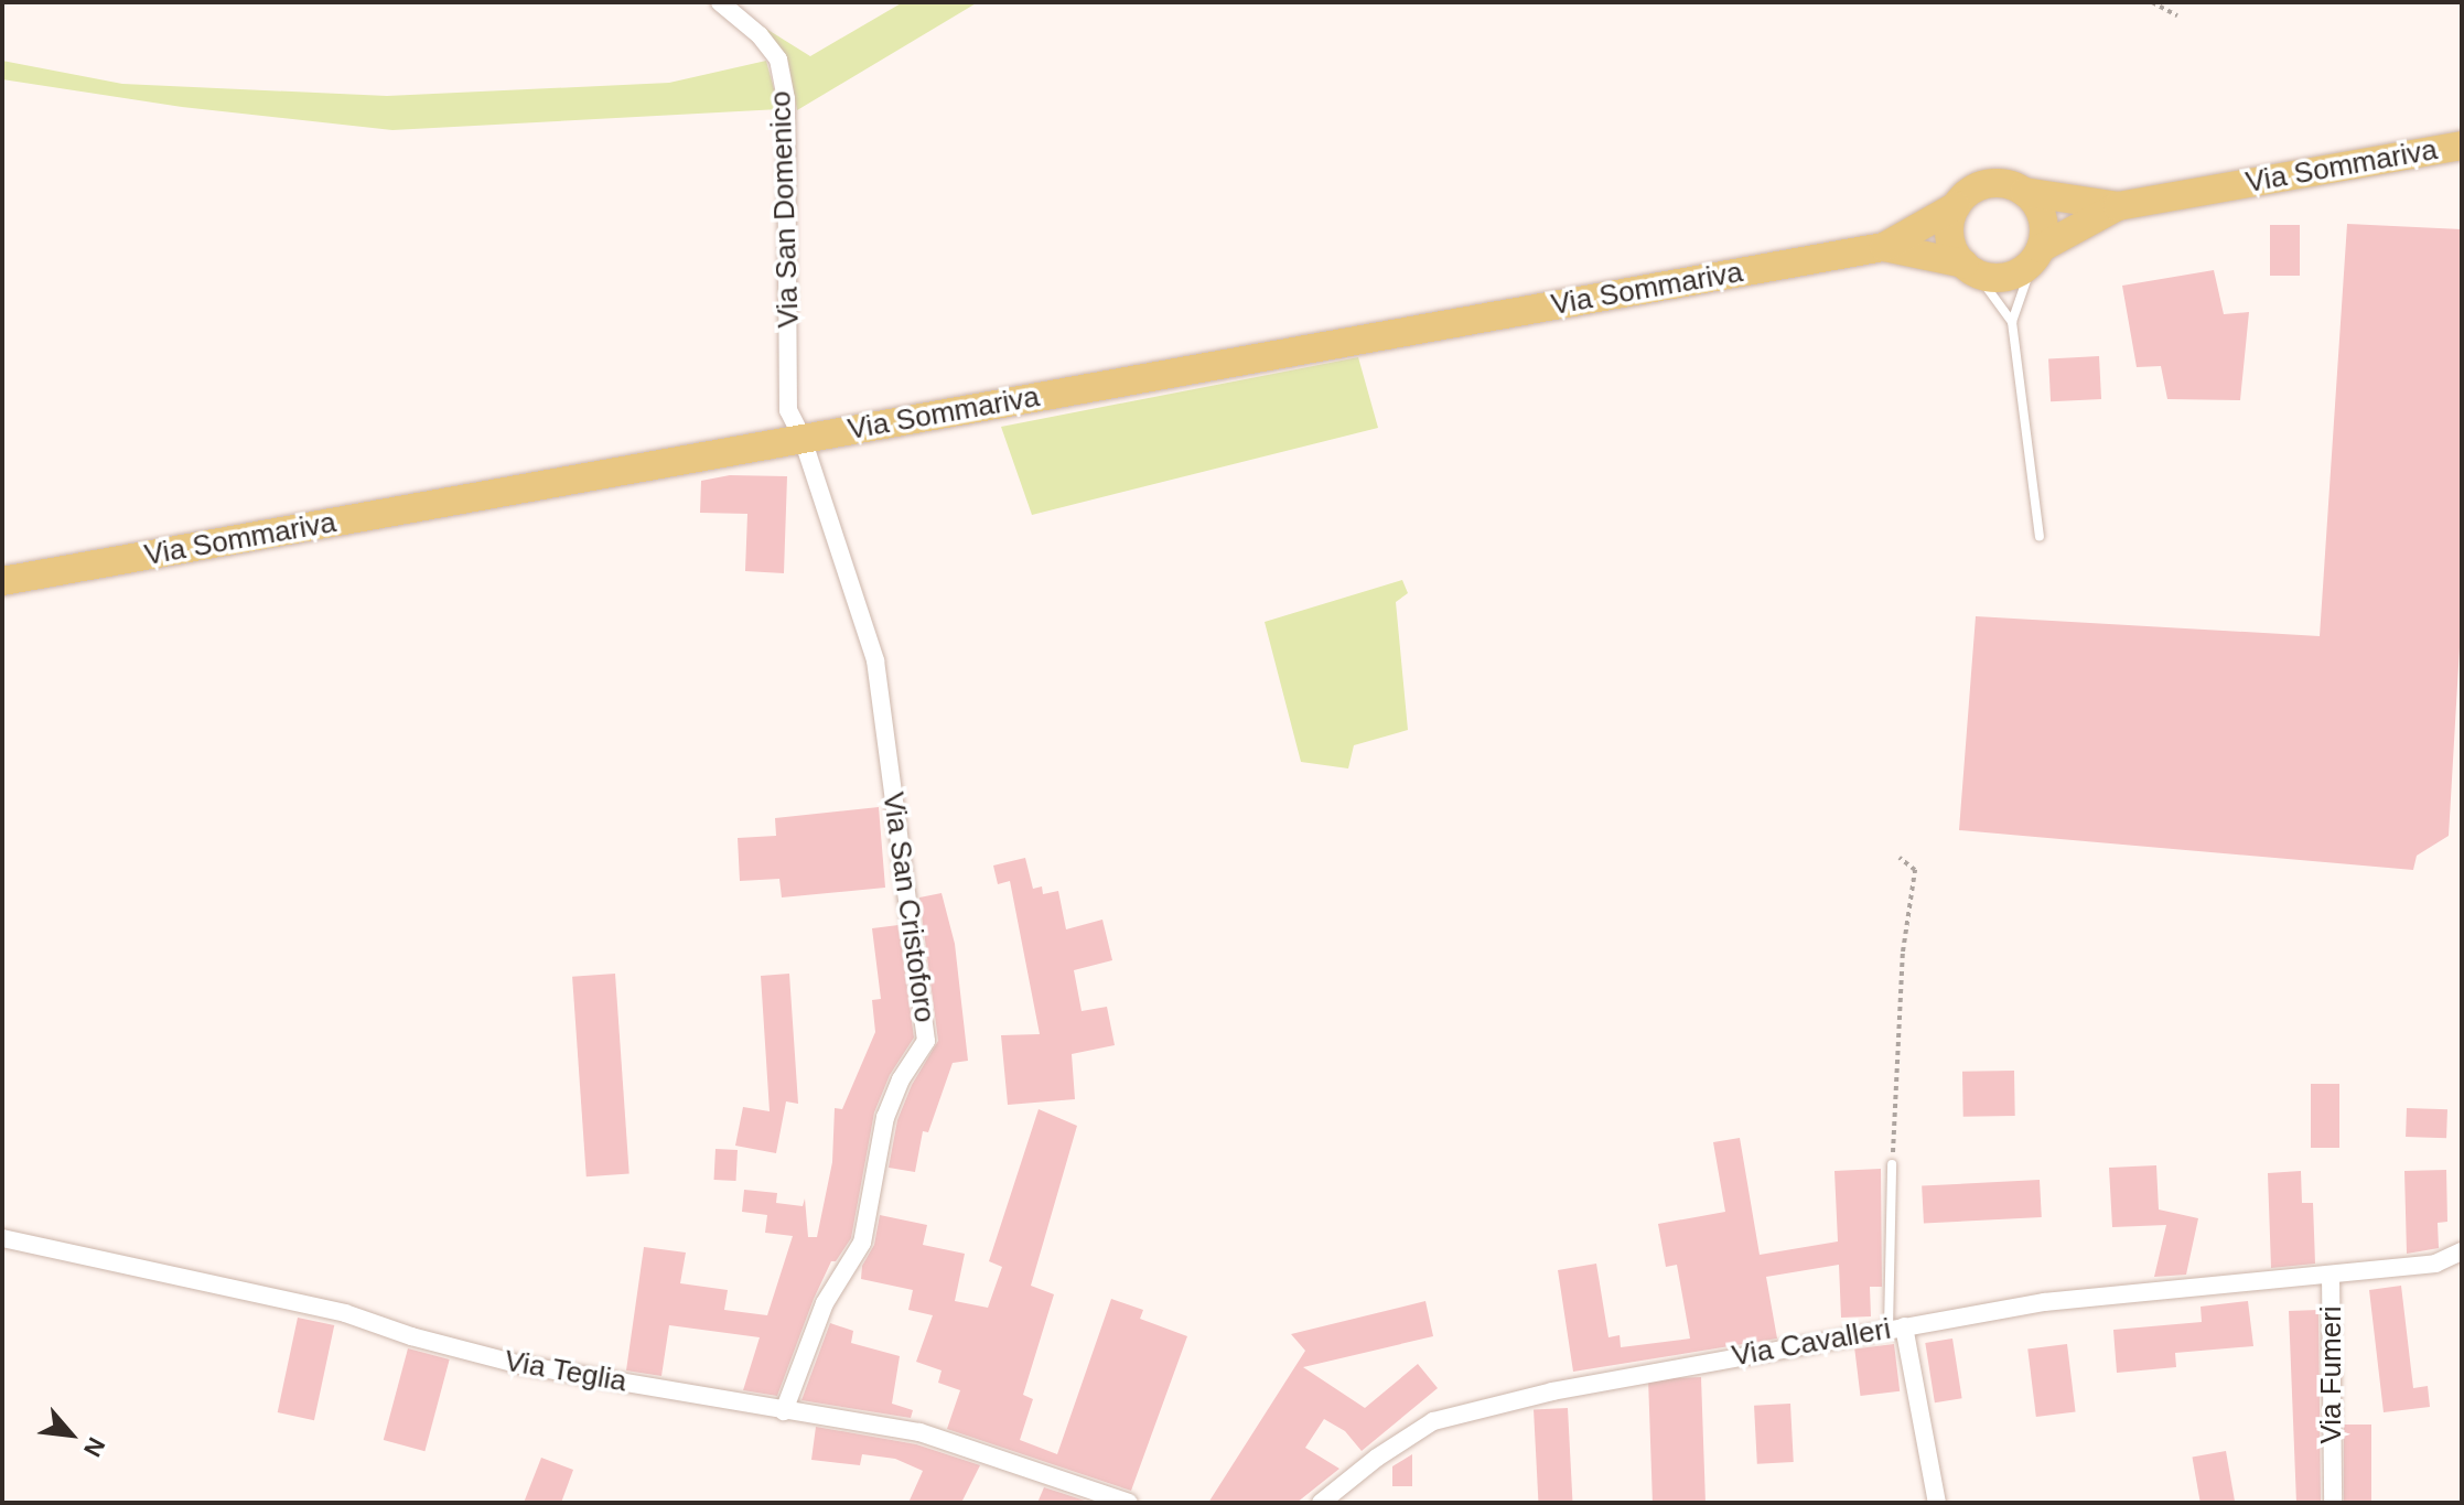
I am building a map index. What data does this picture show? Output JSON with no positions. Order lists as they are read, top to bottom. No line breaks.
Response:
{"streets":{"main road":["Via Sommariva"],"street":["Via San Domenico","Via San Cristoforo","Via Cavalleri","Via Teglia","Via Fumeri"]},"crossings":[["Via Sommariva","Via San Domenico"],["Via Sommariva","Via San Cristoforo"],["Via San Domenico","Via San Cristoforo"],["Via San Cristoforo","Via Teglia"],["Via Cavalleri","Via Fumeri"]],"north":"bottom right"}
